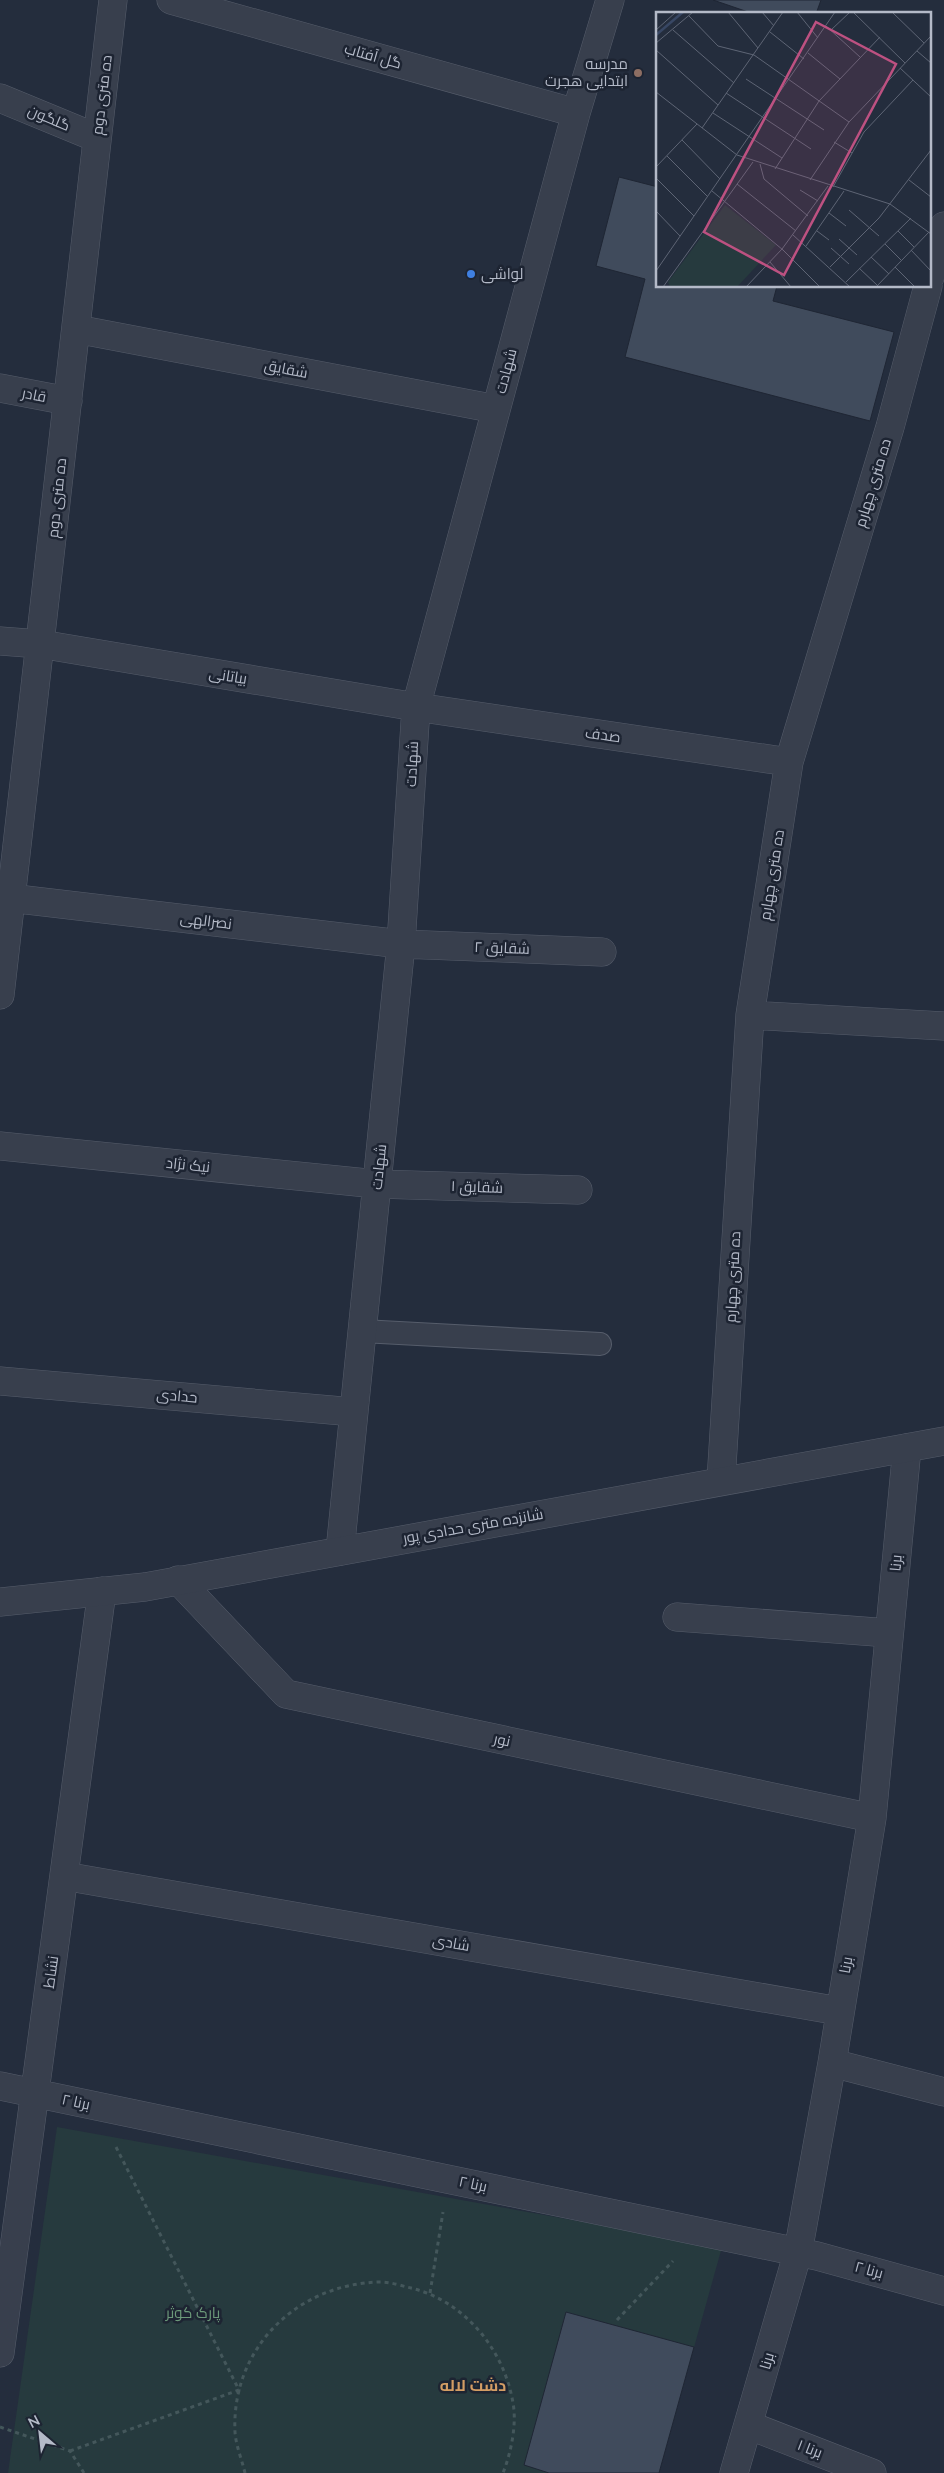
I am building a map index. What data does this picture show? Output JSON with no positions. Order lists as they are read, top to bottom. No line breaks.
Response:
{"streets":{"street":["گل آفتاب","ده متری دوم","گلگون","شقایق","شهادت","قادر","ده متری چهارم","بیاتانی","صدف","نصرالهی","شقایق ۲","نیک نژاد","شقایق ۱","حدادی","شانزده متری حدادی پور","برنا","نور","شادی","نشاط","برنا ۲","برنا ۱"]},"crossings":[["گل آفتاب","شهادت"],["ده متری دوم","گلگون"],["ده متری دوم","شقایق"],["ده متری دوم","قادر"],["ده متری دوم","بیاتانی"],["ده متری دوم","نصرالهی"],["شقایق","شهادت"],["شهادت","بیاتانی"],["شهادت","صدف"],["شهادت","نصرالهی"],["شهادت","شقایق ۲"],["شهادت","نیک نژاد"],["شهادت","شقایق ۱"],["شهادت","حدادی"],["شهادت","شانزده متری حدادی پور"],["ده متری چهارم","صدف"],["ده متری چهارم","شانزده متری حدادی پور"],["بیاتانی","صدف"],["نصرالهی","شقایق ۲"],["نیک نژاد","شقایق ۱"],["شانزده متری حدادی پور","برنا"],["شانزده متری حدادی پور","نور"],["شانزده متری حدادی پور","نشاط"],["برنا","نور"],["برنا","شادی"],["برنا","برنا ۲"],["برنا","برنا ۱"],["شادی","نشاط"],["نشاط","برنا ۲"]],"districts":["دشت لاله"],"parks":["پارک کوثر"],"places":["مدرسه ابتدایی هجرت","لواشی"],"north":"top left"}
